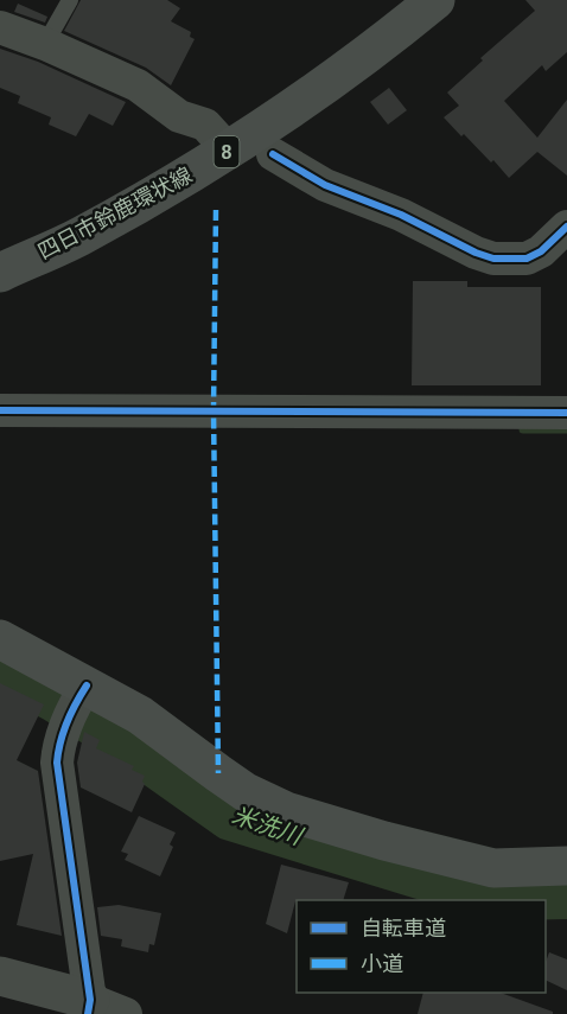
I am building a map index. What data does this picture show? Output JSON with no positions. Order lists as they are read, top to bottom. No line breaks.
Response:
{"streets":{"main road":["8","四日市鈴鹿環状線"]},"water":["米洗川"],"legend":["自転車道","小道"]}
